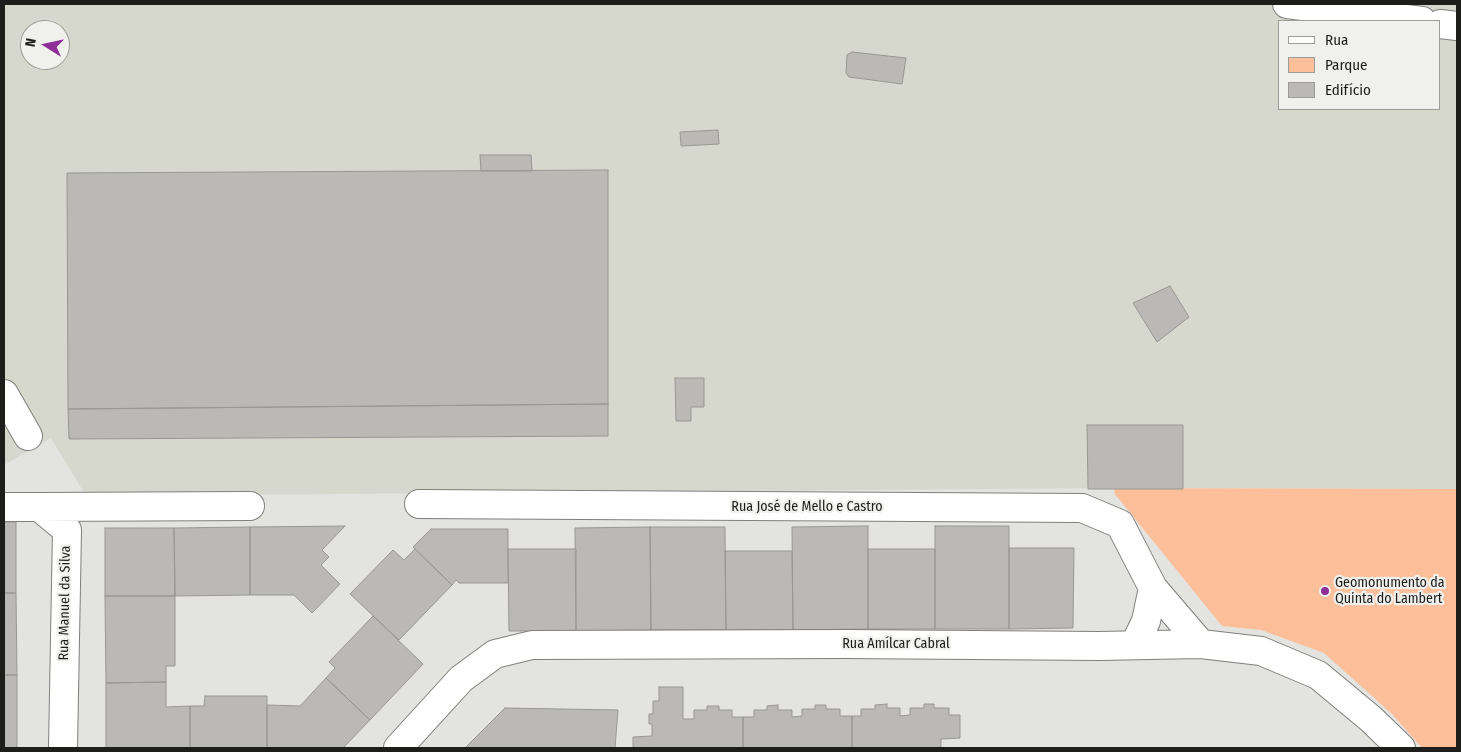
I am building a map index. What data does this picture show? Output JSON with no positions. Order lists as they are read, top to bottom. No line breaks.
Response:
{"streets":{"street":["Rua José de Mello e Castro","Rua Manuel da Silva","Rua Amílcar Cabral"]},"crossings":[["Rua José de Mello e Castro","Rua Amílcar Cabral"]],"places":["Geomonumento da Quinta do Lambert"],"legend":["Rua","Parque","Edifício"],"north":"left"}
